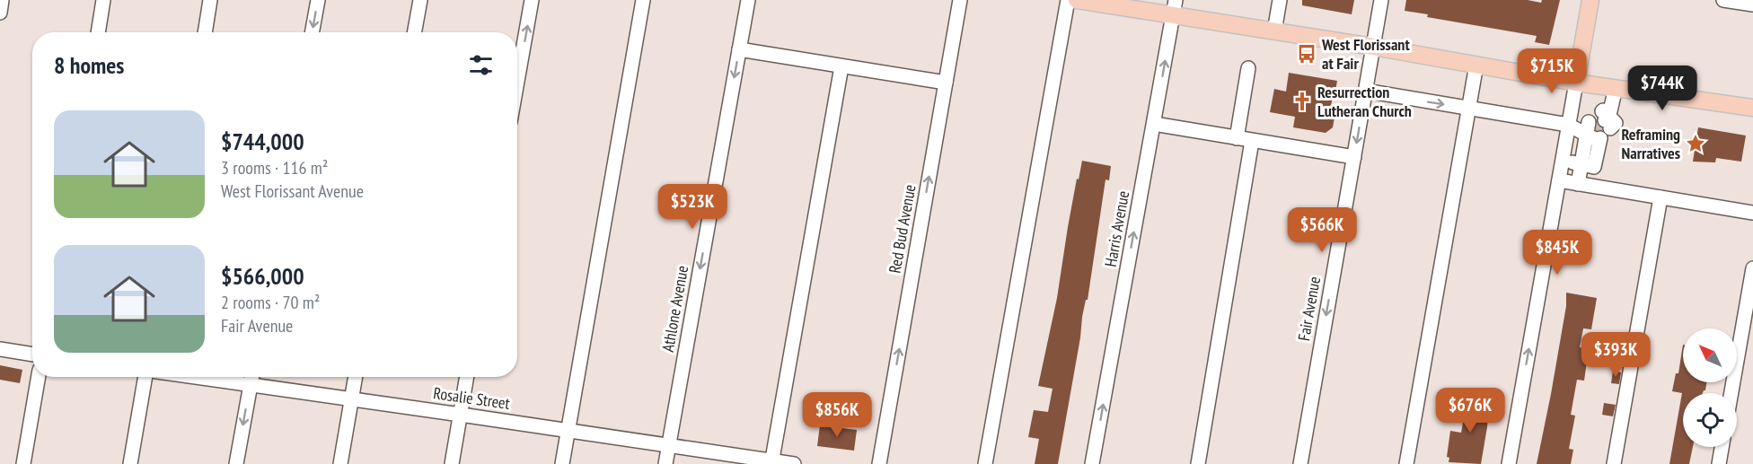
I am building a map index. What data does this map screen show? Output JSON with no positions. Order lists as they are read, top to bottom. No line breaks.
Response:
{"streets":{"street":["Red Bud Avenue","Harris Avenue","Athlone Avenue","Fair Avenue","Rosalie Street"]},"crossings":[["Athlone Avenue","Rosalie Street"]],"places":{"bus stop":["West Florissant at Fair"],"church":["Resurrection Lutheran Church"],"place":["Reframing Narratives"]},"north":"top left","page":{"heading":"8 homes","price":["$715K","$744K","$523K","$566K","$845K","$393K","$676K","$856K"],"list":[{"name":"$744,000","note":"3 rooms · 116 m² · West Florissant Avenue"},{"name":"$566,000","note":"2 rooms · 70 m² · Fair Avenue"}]}}
